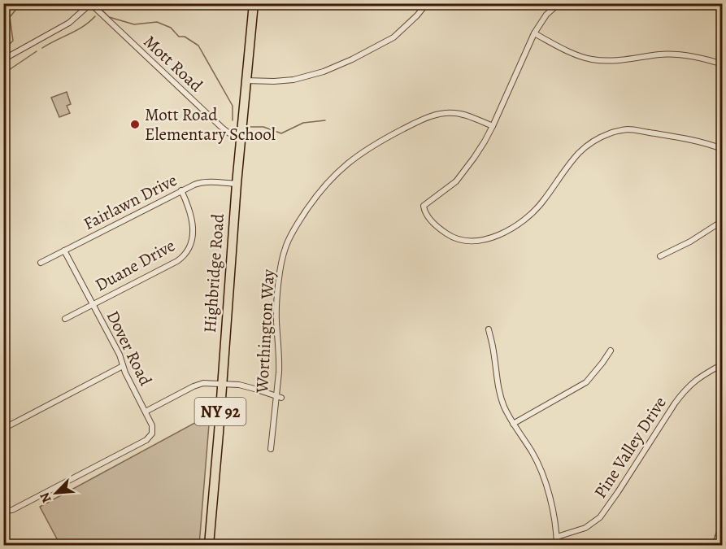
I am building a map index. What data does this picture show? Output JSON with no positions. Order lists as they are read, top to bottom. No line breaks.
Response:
{"streets":{"highway":["Highbridge Road","NY 92"],"street":["Mott Road","Fairlawn Drive","Duane Drive","Worthington Way","Dover Road","Pine Valley Drive"]},"crossings":[["Mott Road","Highbridge Road"],["Fairlawn Drive","Duane Drive"],["Fairlawn Drive","Highbridge Road"],["Fairlawn Drive","Dover Road"],["Duane Drive","Dover Road"]],"places":["Mott Road Elementary School"],"north":"bottom left"}
